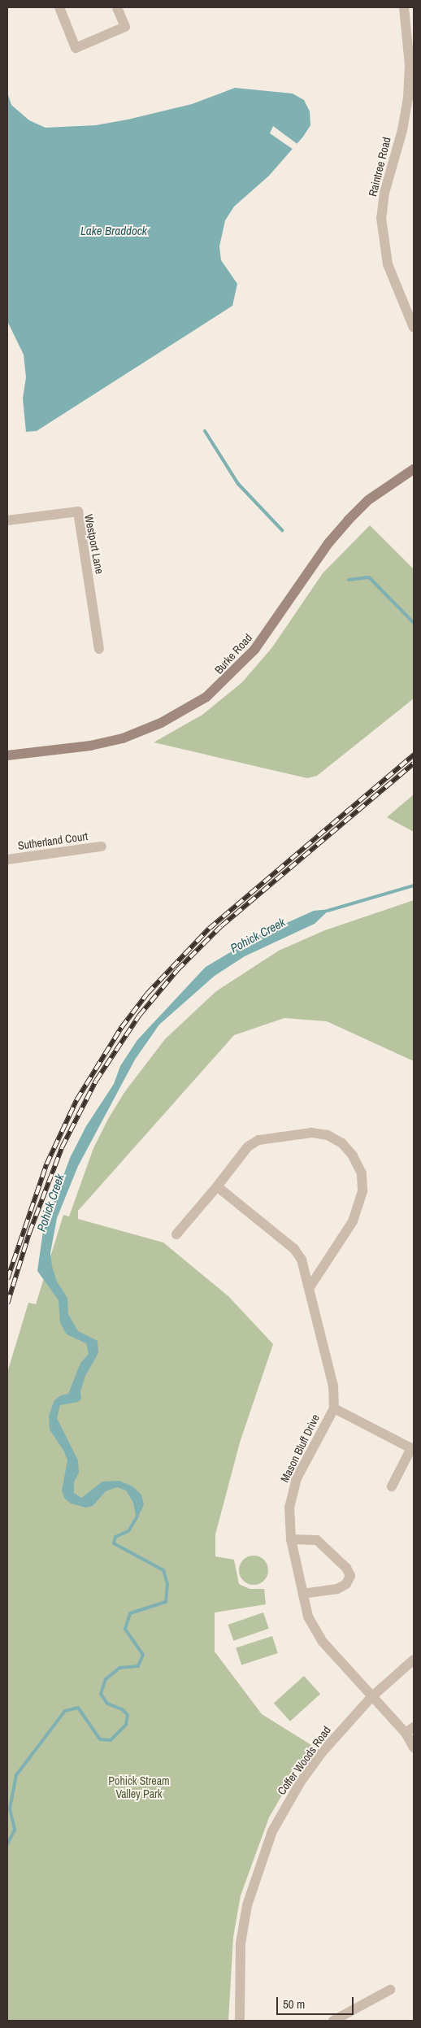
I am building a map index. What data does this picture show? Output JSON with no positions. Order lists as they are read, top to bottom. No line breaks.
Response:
{"streets":{"main road":["Burke Road"],"street":["Raintree Road","Westport Lane","Sutherland Court","Mason Bluff Drive","Coffer Woods Road"]},"crossings":[["Mason Bluff Drive","Coffer Woods Road"]],"water":["Lake Braddock","Pohick Creek"],"parks":["Pohick Stream Valley Park"],"scale_bar":"50 m"}
